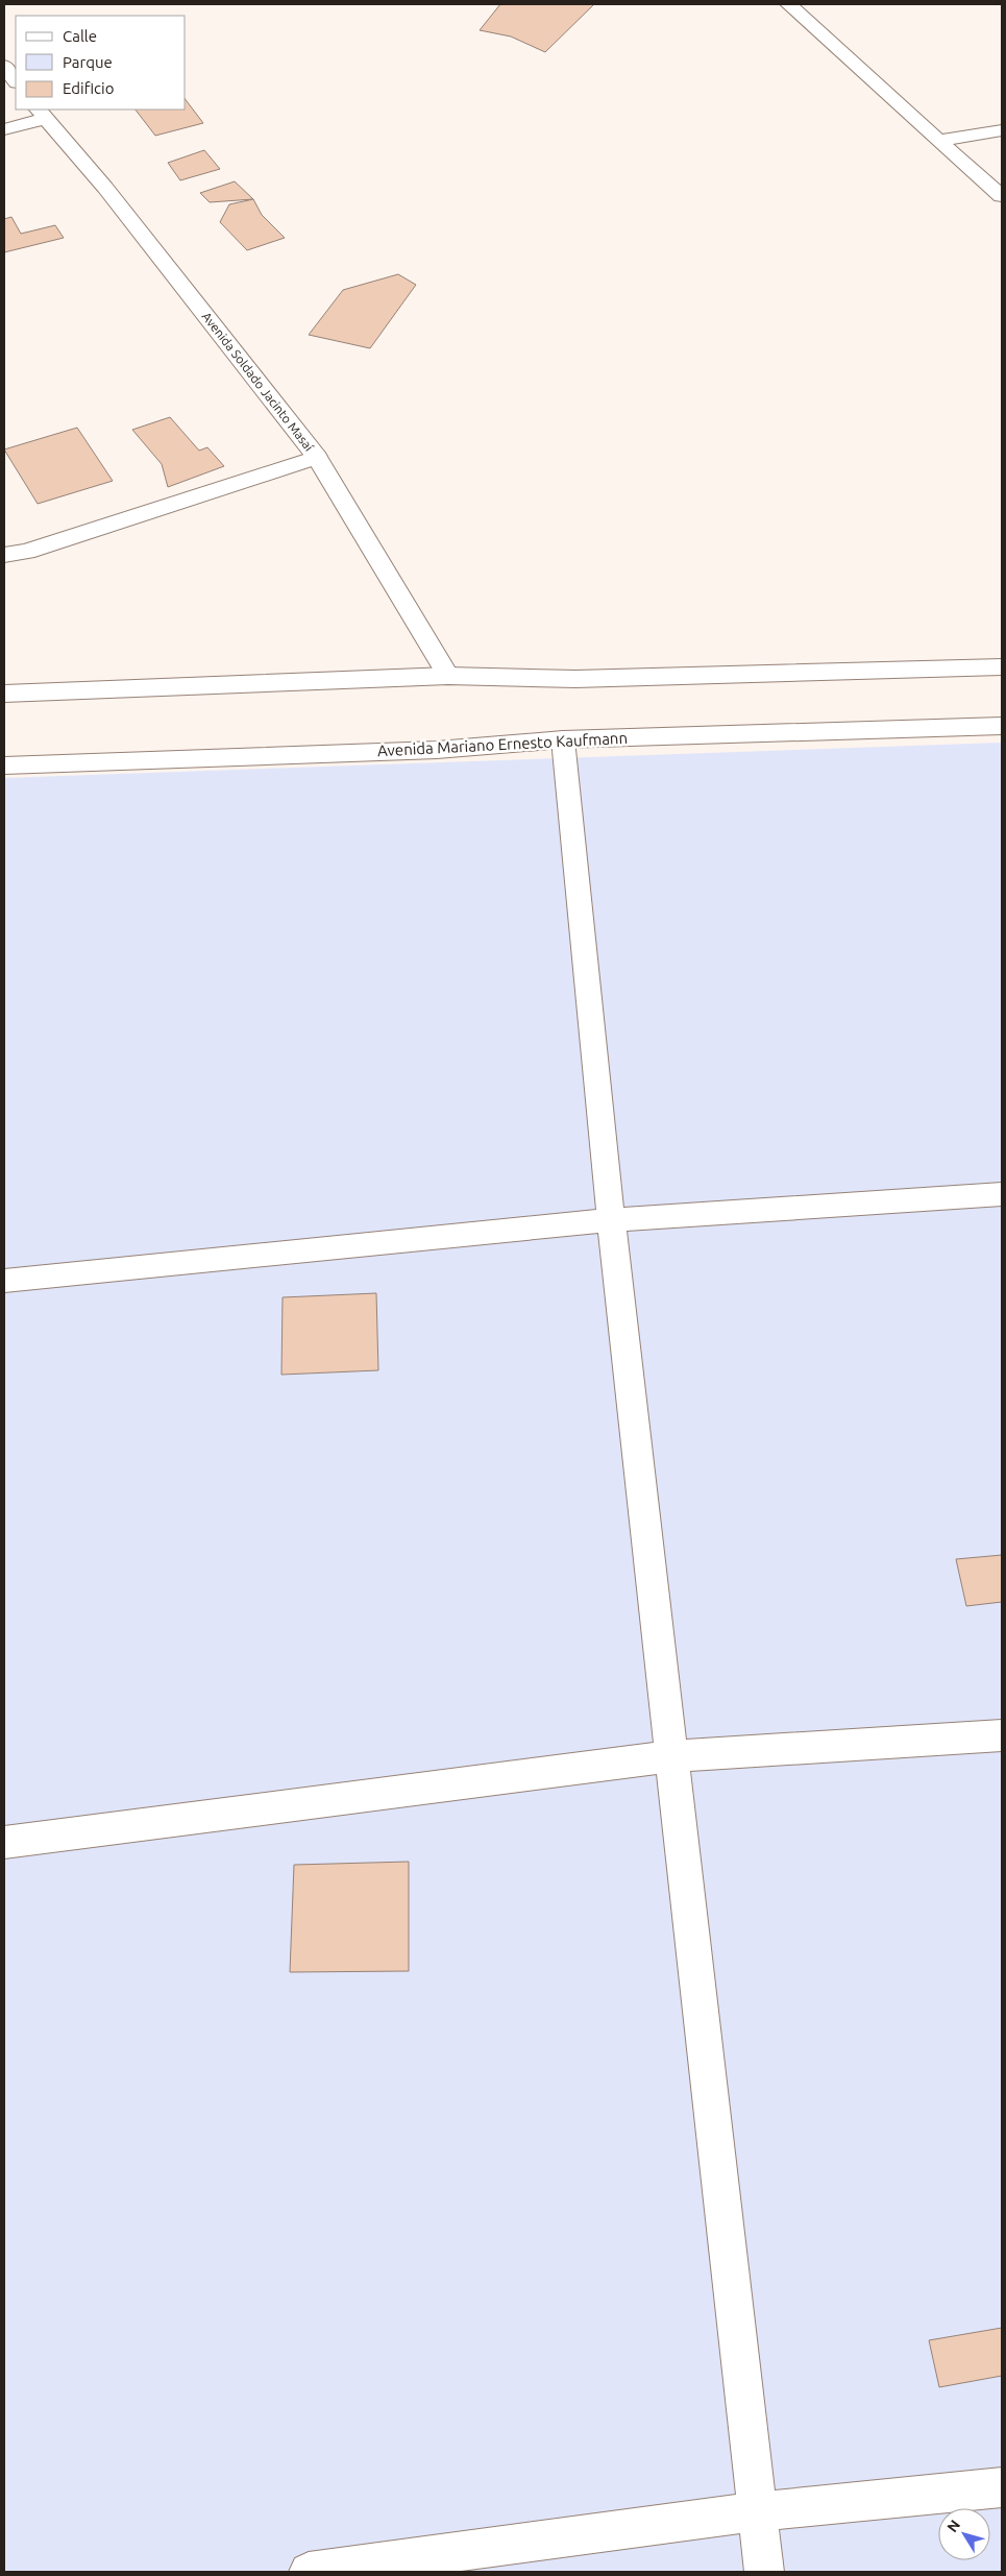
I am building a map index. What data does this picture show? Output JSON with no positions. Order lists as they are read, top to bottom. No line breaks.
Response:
{"streets":{"street":["Avenida Soldado Jacinto Masaí","Avenida Mariano Ernesto Kaufmann"]},"legend":["Calle","Parque","Edificio"],"north":"top left"}
